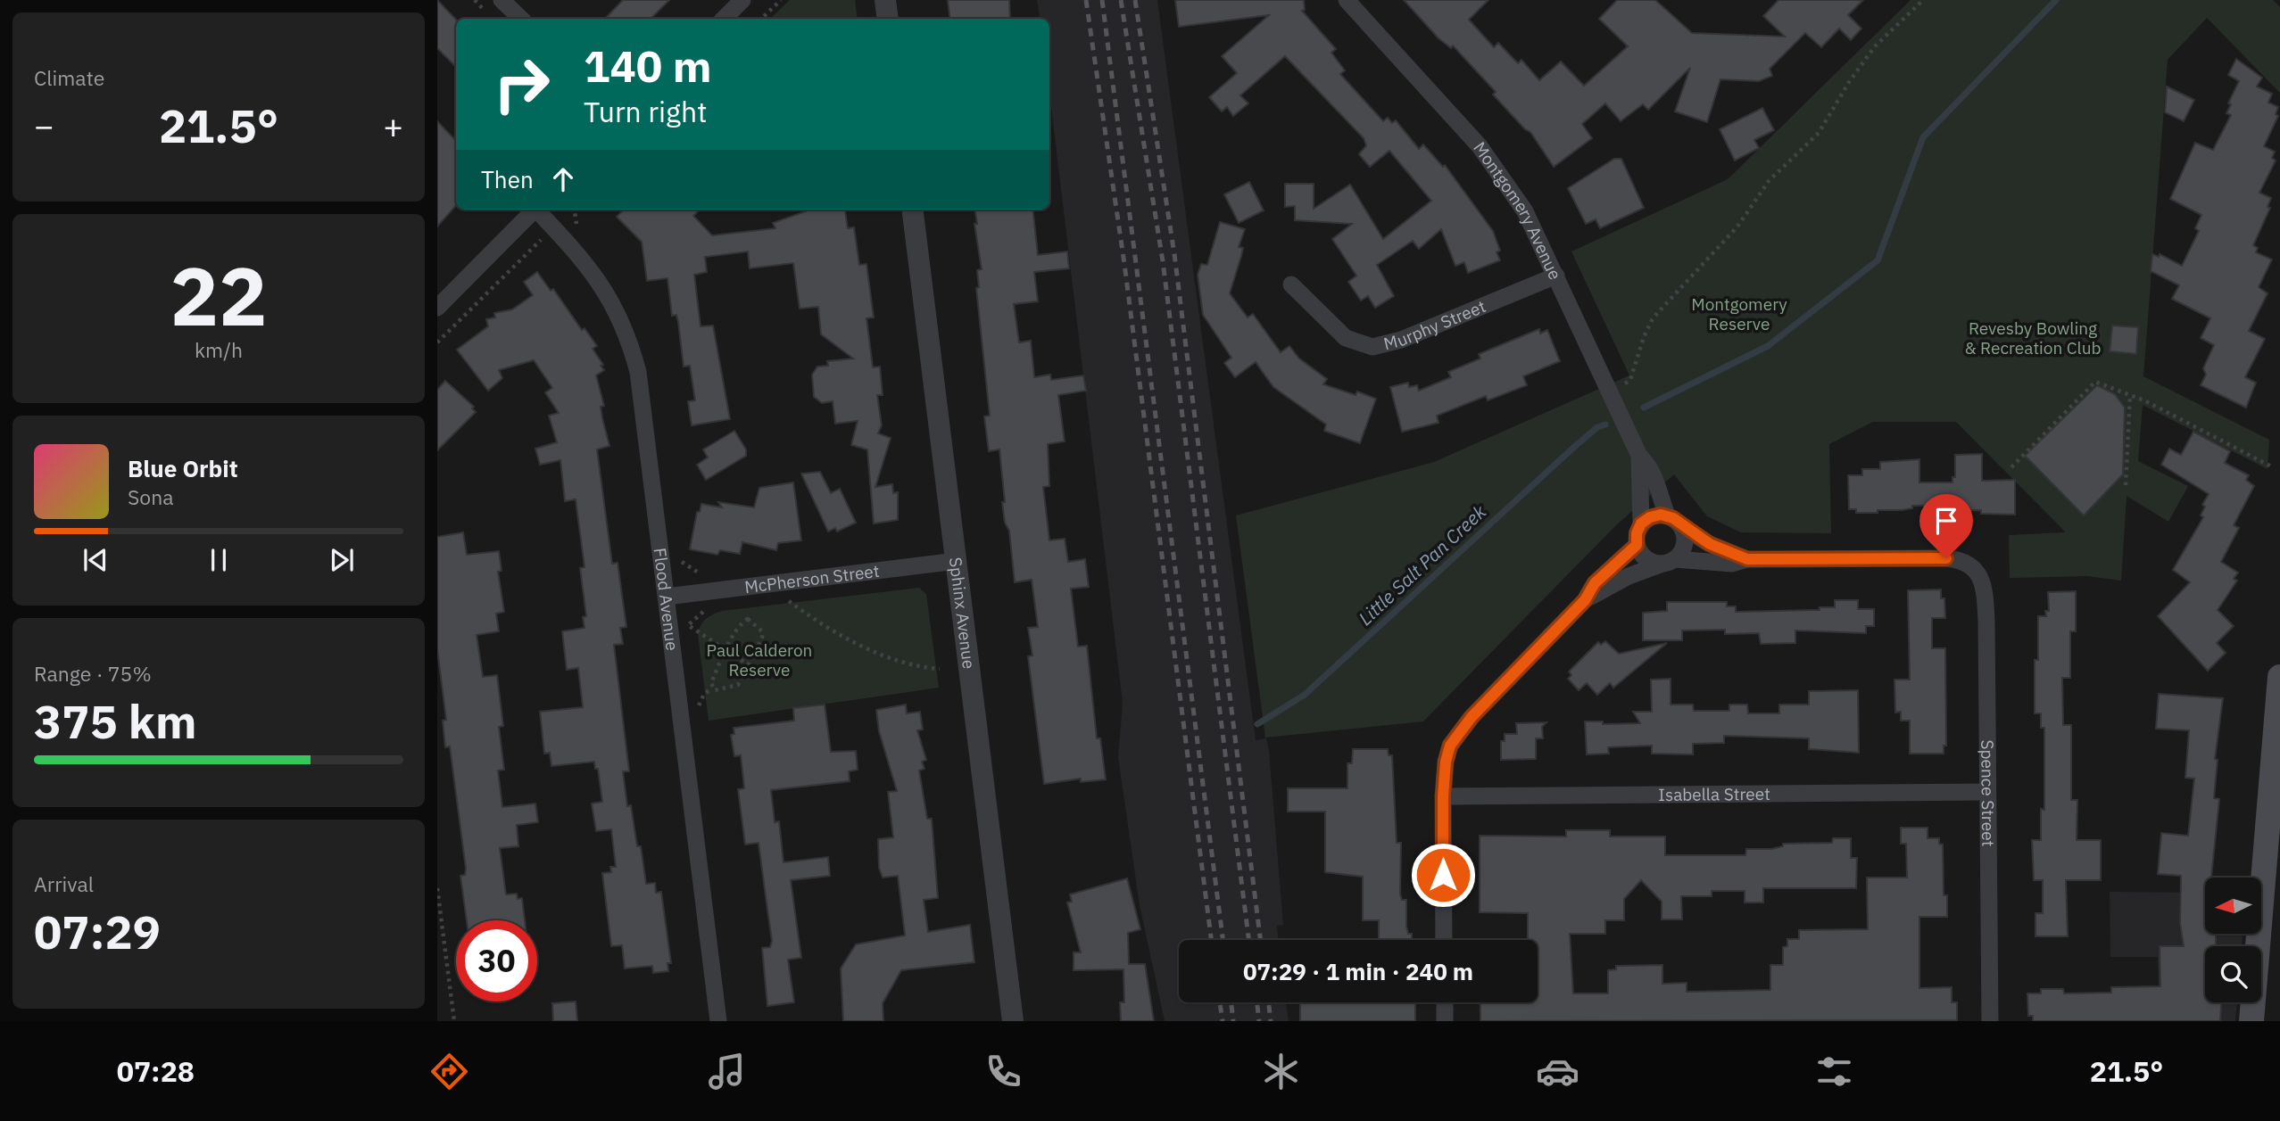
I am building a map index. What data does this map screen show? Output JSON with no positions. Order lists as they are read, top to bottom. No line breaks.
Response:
{"streets":{"street":["Montgomery Avenue","Murphy Street","McPherson Street","Flood Avenue","Sphinx Avenue","Spence Street","Isabella Street"]},"crossings":[["Montgomery Avenue","Murphy Street"],["McPherson Street","Flood Avenue"],["McPherson Street","Sphinx Avenue"],["Spence Street","Isabella Street"]],"water":["Little Salt Pan Creek"],"parks":["Montgomery Reserve","Revesby Bowling & Recreation Club","Paul Calderon Reserve"],"north":"left","page":{"tile":["Climate",["22","km/h"],["Range · 75%","375 km"],["Arrival","07:29"]],"turn":["140 m","Turn right"],"heat":["−","21.5°","+"],"then":"Then","song":["Blue Orbit","Sona"],"limit":"30","trip":"07:29 · 1 min · 240 m","tabs":["07:28","21.5°"]}}
